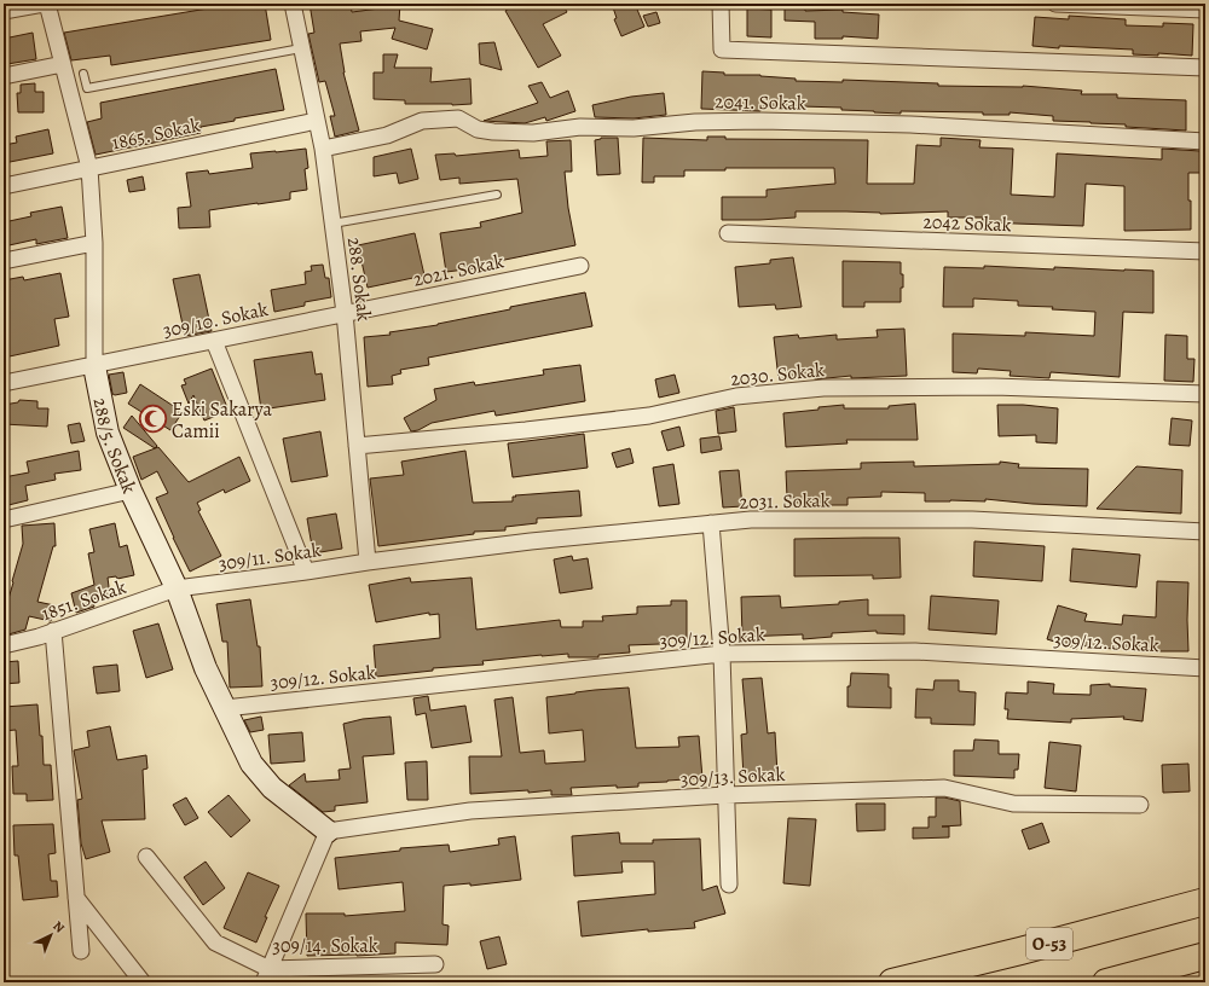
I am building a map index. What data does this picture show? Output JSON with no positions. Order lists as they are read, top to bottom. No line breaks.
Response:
{"streets":{"highway":["O-53"],"street":["2041. Sokak","1865. Sokak","2042 Sokak","2021. Sokak","288. Sokak","309/10. Sokak","2030. Sokak","288/5. Sokak","2031. Sokak","309/11. Sokak","1851. Sokak","309/12. Sokak","309/13. Sokak","309/14. Sokak"]},"crossings":[["2041. Sokak","288. Sokak"],["1865. Sokak","288. Sokak"],["1865. Sokak","288/5. Sokak"],["2021. Sokak","288. Sokak"],["2021. Sokak","309/10. Sokak"],["288. Sokak","309/10. Sokak"],["288. Sokak","2030. Sokak"],["288. Sokak","2031. Sokak"],["288. Sokak","309/11. Sokak"],["309/10. Sokak","288/5. Sokak"],["288/5. Sokak","309/11. Sokak"],["288/5. Sokak","1851. Sokak"],["288/5. Sokak","309/12. Sokak"],["288/5. Sokak","309/13. Sokak"],["2031. Sokak","309/11. Sokak"],["309/11. Sokak","1851. Sokak"]],"places":{"mosque":["Eski Sakarya Camii"]},"north":"top right"}
